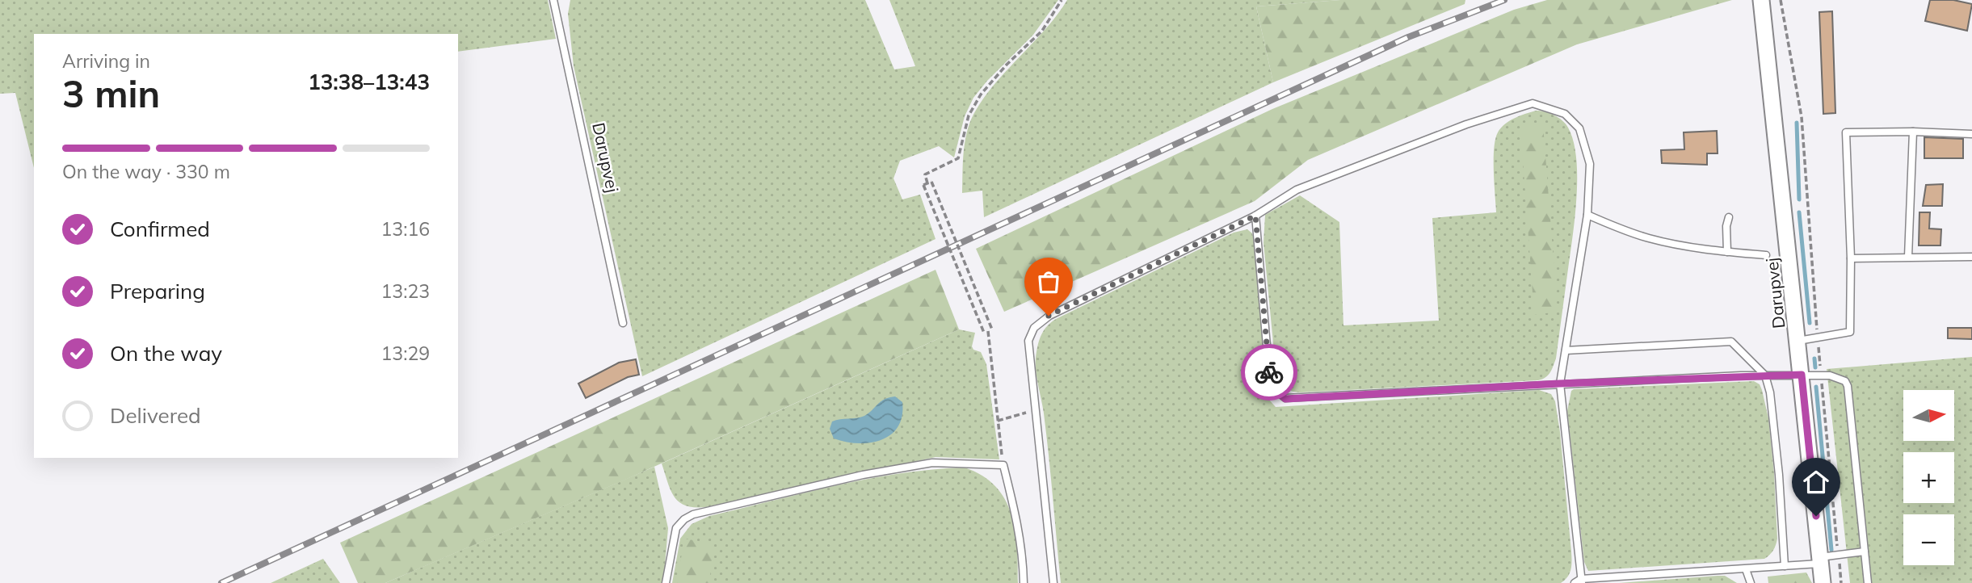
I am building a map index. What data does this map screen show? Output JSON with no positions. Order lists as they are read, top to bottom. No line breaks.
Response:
{"streets":{"street":["Darupvej"]},"north":"right","page":{"heading":["3 min","Arriving in","13:38–13:43"],"bar":"On the way · 330 m","list":[["Confirmed","13:16"],["Preparing","13:23"],["On the way","13:29"],"Delivered"],"map_buttons":["+","−"]}}
